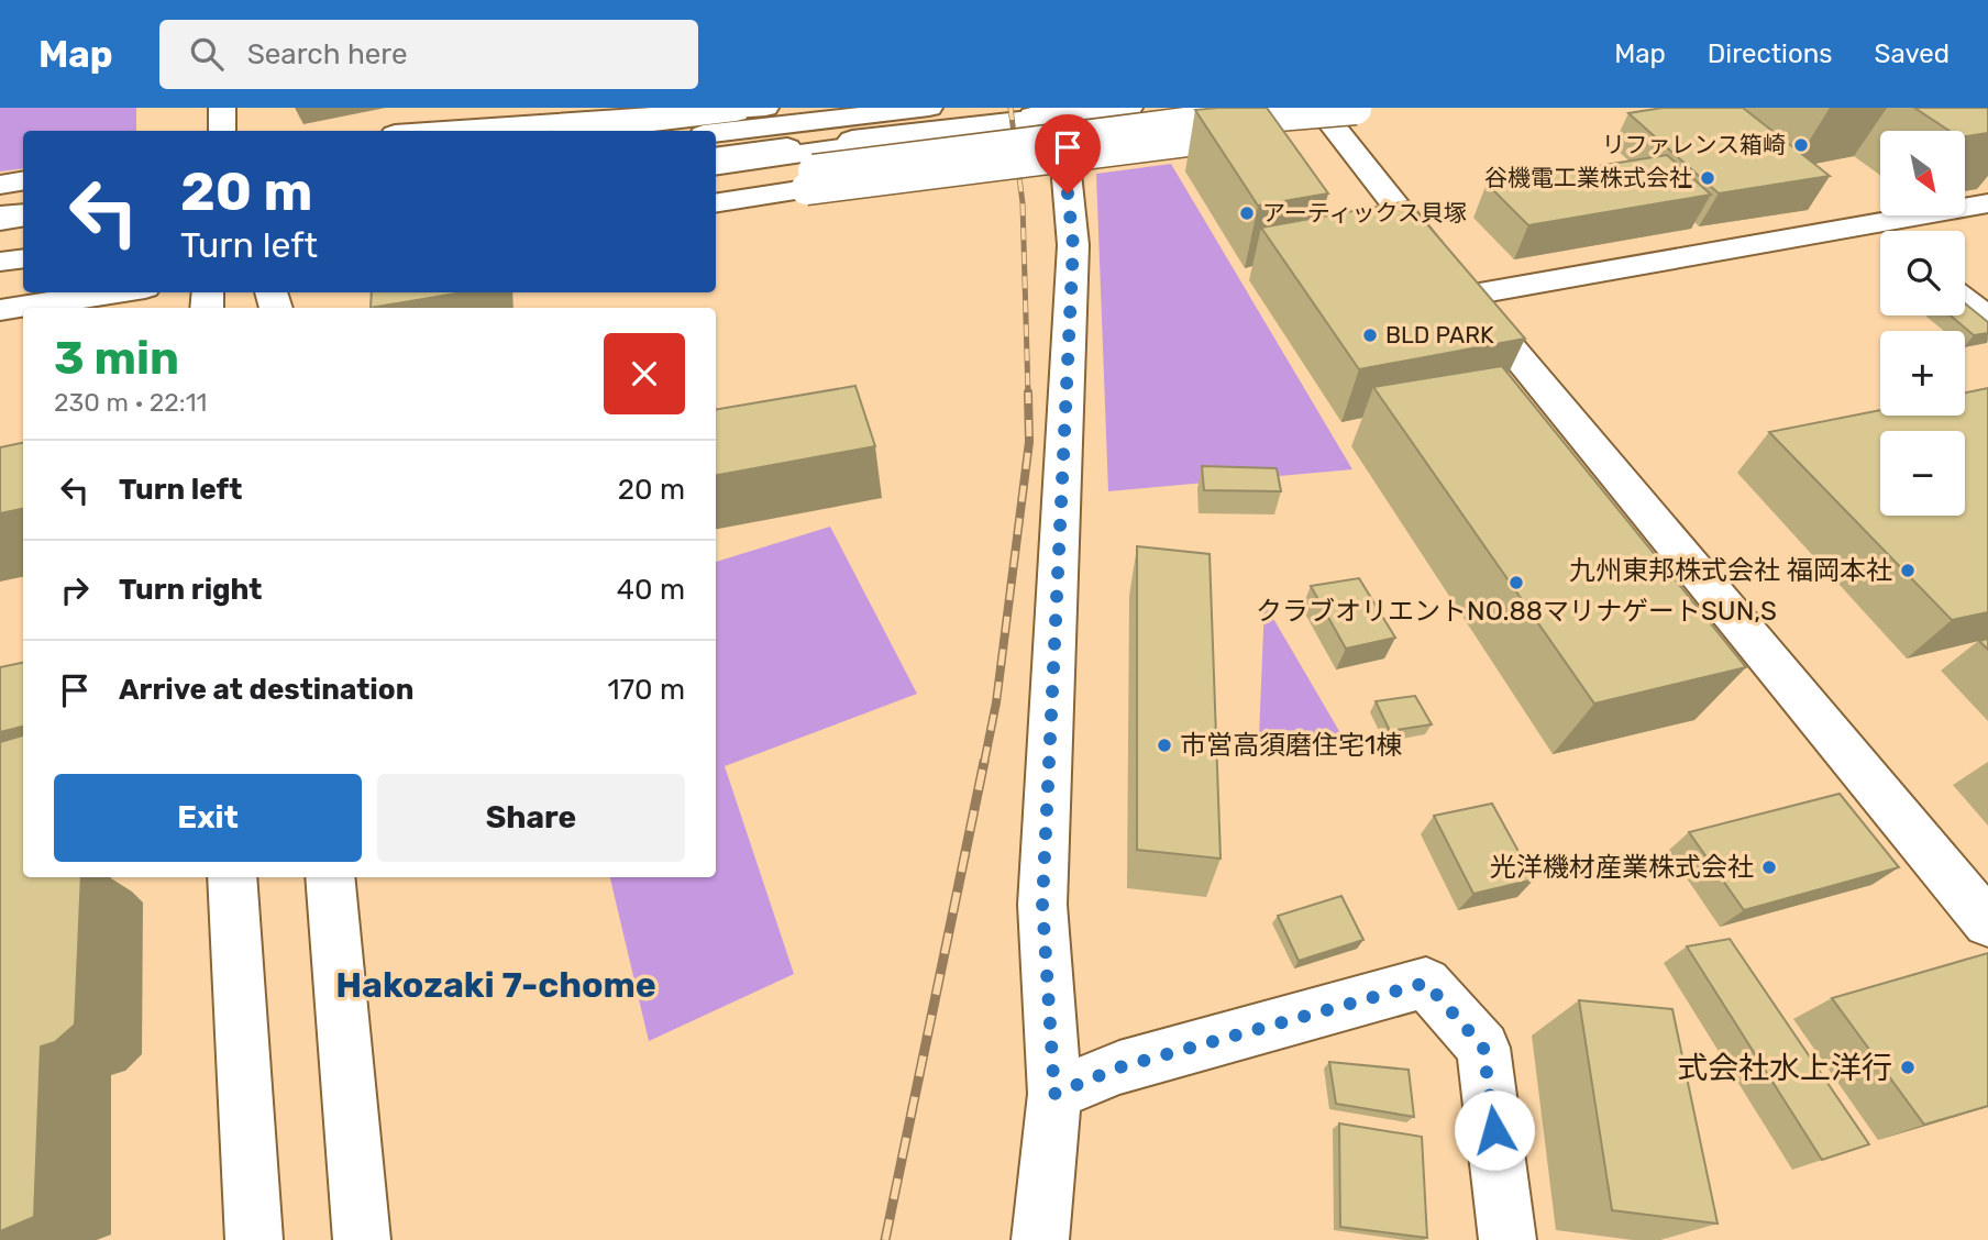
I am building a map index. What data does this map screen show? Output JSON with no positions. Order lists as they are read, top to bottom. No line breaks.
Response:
{"districts":["Hakozaki 7-chome"],"places":["リファレンス箱崎","谷機電工業株式会社","アーティックス貝塚","BLD PARK","九州東邦株式会社 福岡本社","クラブオリエントNO.88マリナゲートSUN,S","市営高須磨住宅1棟","光洋機材産業株式会社","式会社水上洋行"],"north":"bottom right","page":{"header":"Map","search":"Search here","nav":["Map","Directions","Saved"],"map_buttons":["+","−"],"turn":["20 m","Turn left"],"heading":["3 min","230 m · 22:11"],"list":[{"name":"Turn left","value":"20 m"},{"name":"Turn right","value":"40 m"},{"name":"Arrive at destination","value":"170 m"}],"buttons":["Exit","Share"]}}
